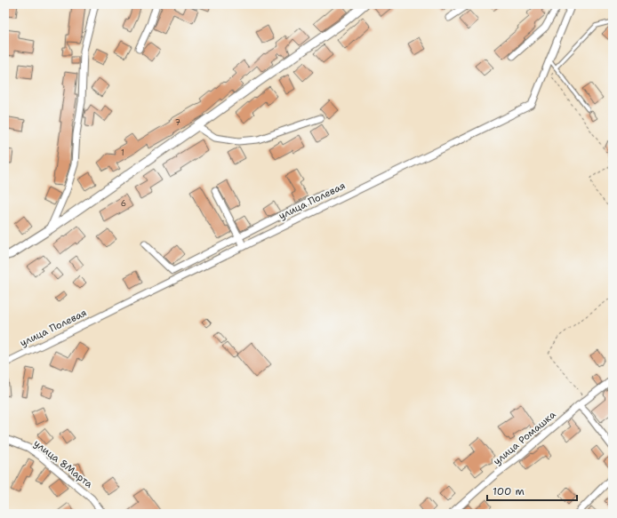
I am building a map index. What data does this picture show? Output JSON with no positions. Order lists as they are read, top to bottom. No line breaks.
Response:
{"streets":{"street":["улица Полевая","улица Ромашка","улица 8Марта"]},"house_numbers":["7","1","6"],"scale_bar":"100 m"}
